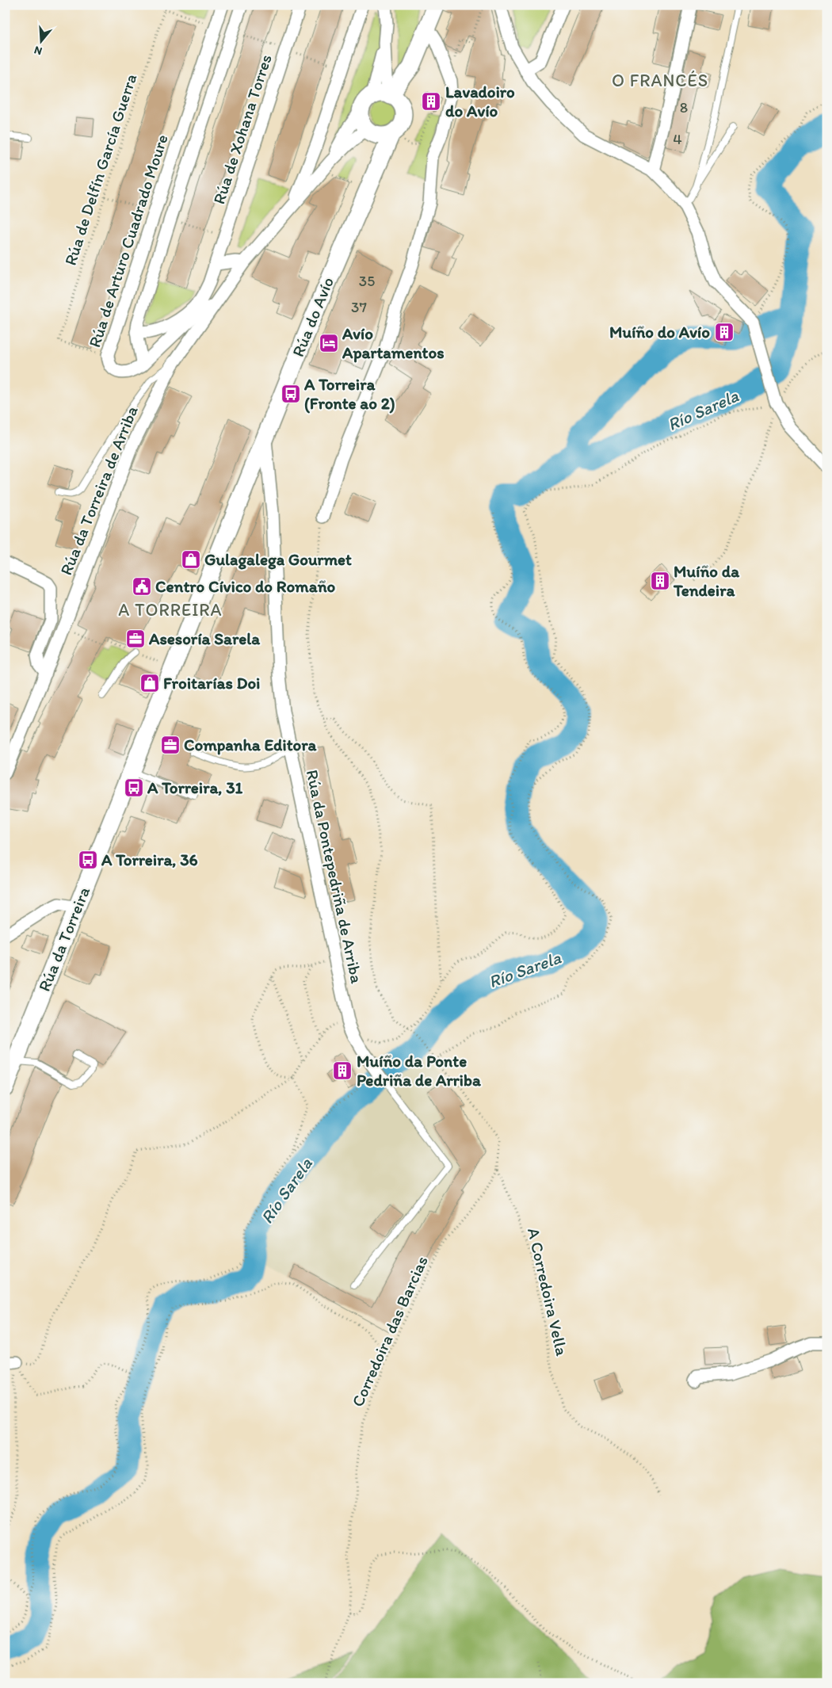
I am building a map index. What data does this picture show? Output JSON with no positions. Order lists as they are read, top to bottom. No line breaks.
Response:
{"streets":{"main road":["Rúa do Avío","Rúa da Torreira"],"street":["Rúa de Xohana Torres","Rúa de Arturo Cuadrado Moure","Rúa da Torreira de Arriba","Rúa da Pontepedriña de Arriba"],"path":["Rúa de Delfín García Guerra","A Corredoira Vella","Corredoira das Barcias"]},"crossings":[["Rúa de Xohana Torres","Rúa de Arturo Cuadrado Moure"],["Rúa de Delfín García Guerra","Rúa de Arturo Cuadrado Moure"],["Rúa do Avío","Rúa da Torreira de Arriba"],["Rúa do Avío","Rúa da Pontepedriña de Arriba"],["Rúa do Avío","Rúa da Torreira"],["Rúa da Pontepedriña de Arriba","Rúa da Torreira"],["A Corredoira Vella","Corredoira das Barcias"]],"districts":["O FRANCÉS","A TORREIRA"],"water":["Río Sarela"],"places":{"building":["Lavadoiro do Avío","Muíño do Avío","Muíño da Tendeira","Muíño da Ponte Pedriña de Arriba"],"hotel":["Avío Apartamentos"],"bus stop":["A Torreira (Fronte ao 2)","A Torreira, 31","A Torreira, 36"],"shop":["Gulagalega Gourmet","Froitarías Doi"],"public building":["Centro Cívico do Romaño"],"office":["Asesoría Sarela","Companha Editora"]},"house_numbers":["8","4","35","37"],"north":"bottom"}
